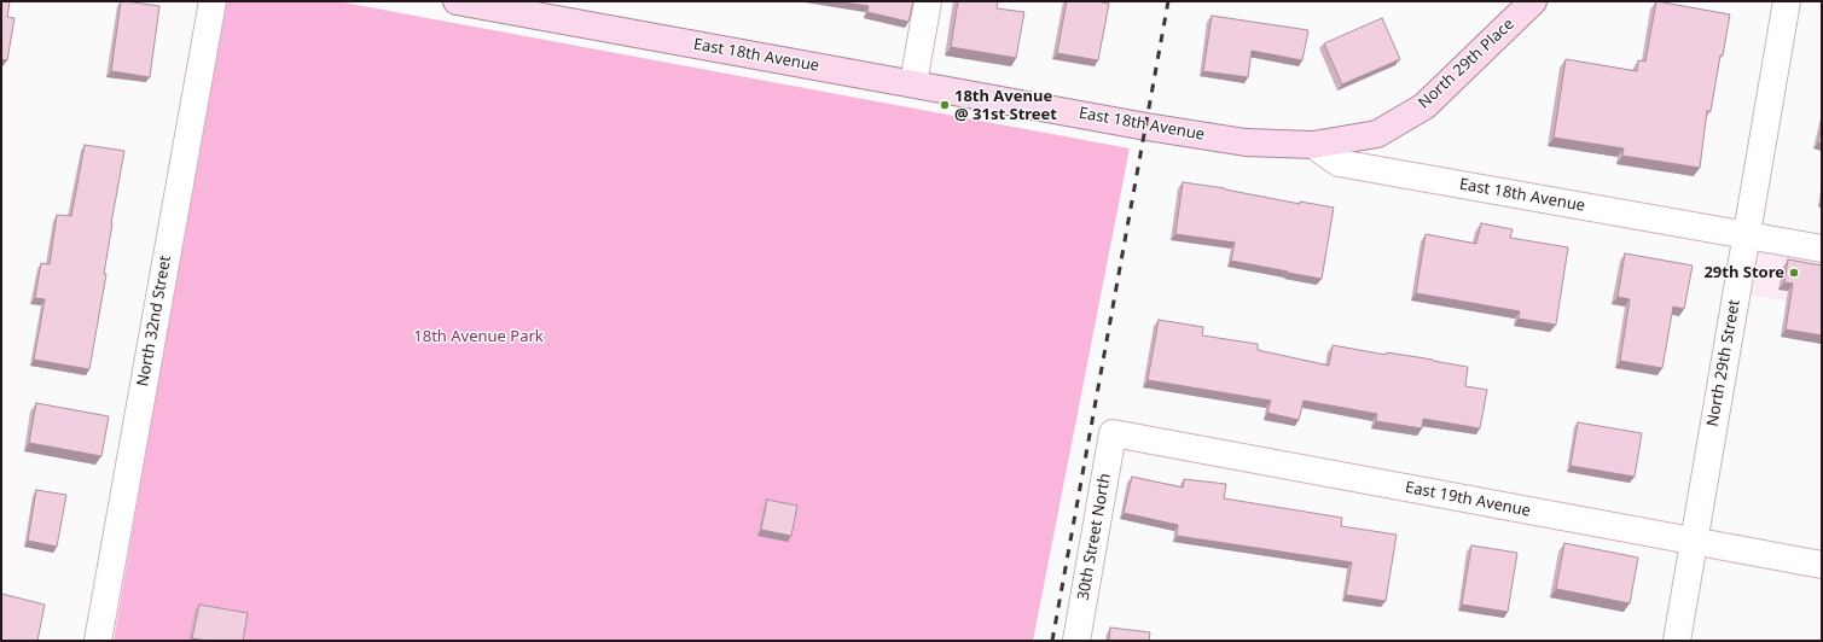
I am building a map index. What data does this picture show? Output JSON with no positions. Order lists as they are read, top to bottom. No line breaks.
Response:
{"streets":{"main road":["East 18th Avenue","North 29th Place"],"street":["North 32nd Street","North 29th Street","East 19th Avenue","30th Street North"]},"crossings":[["East 18th Avenue","North 29th Place"],["East 18th Avenue","North 29th Street"],["North 29th Street","East 19th Avenue"],["East 19th Avenue","30th Street North"]],"parks":["18th Avenue Park"],"places":["18th Avenue @ 31st Street","29th Store"]}
